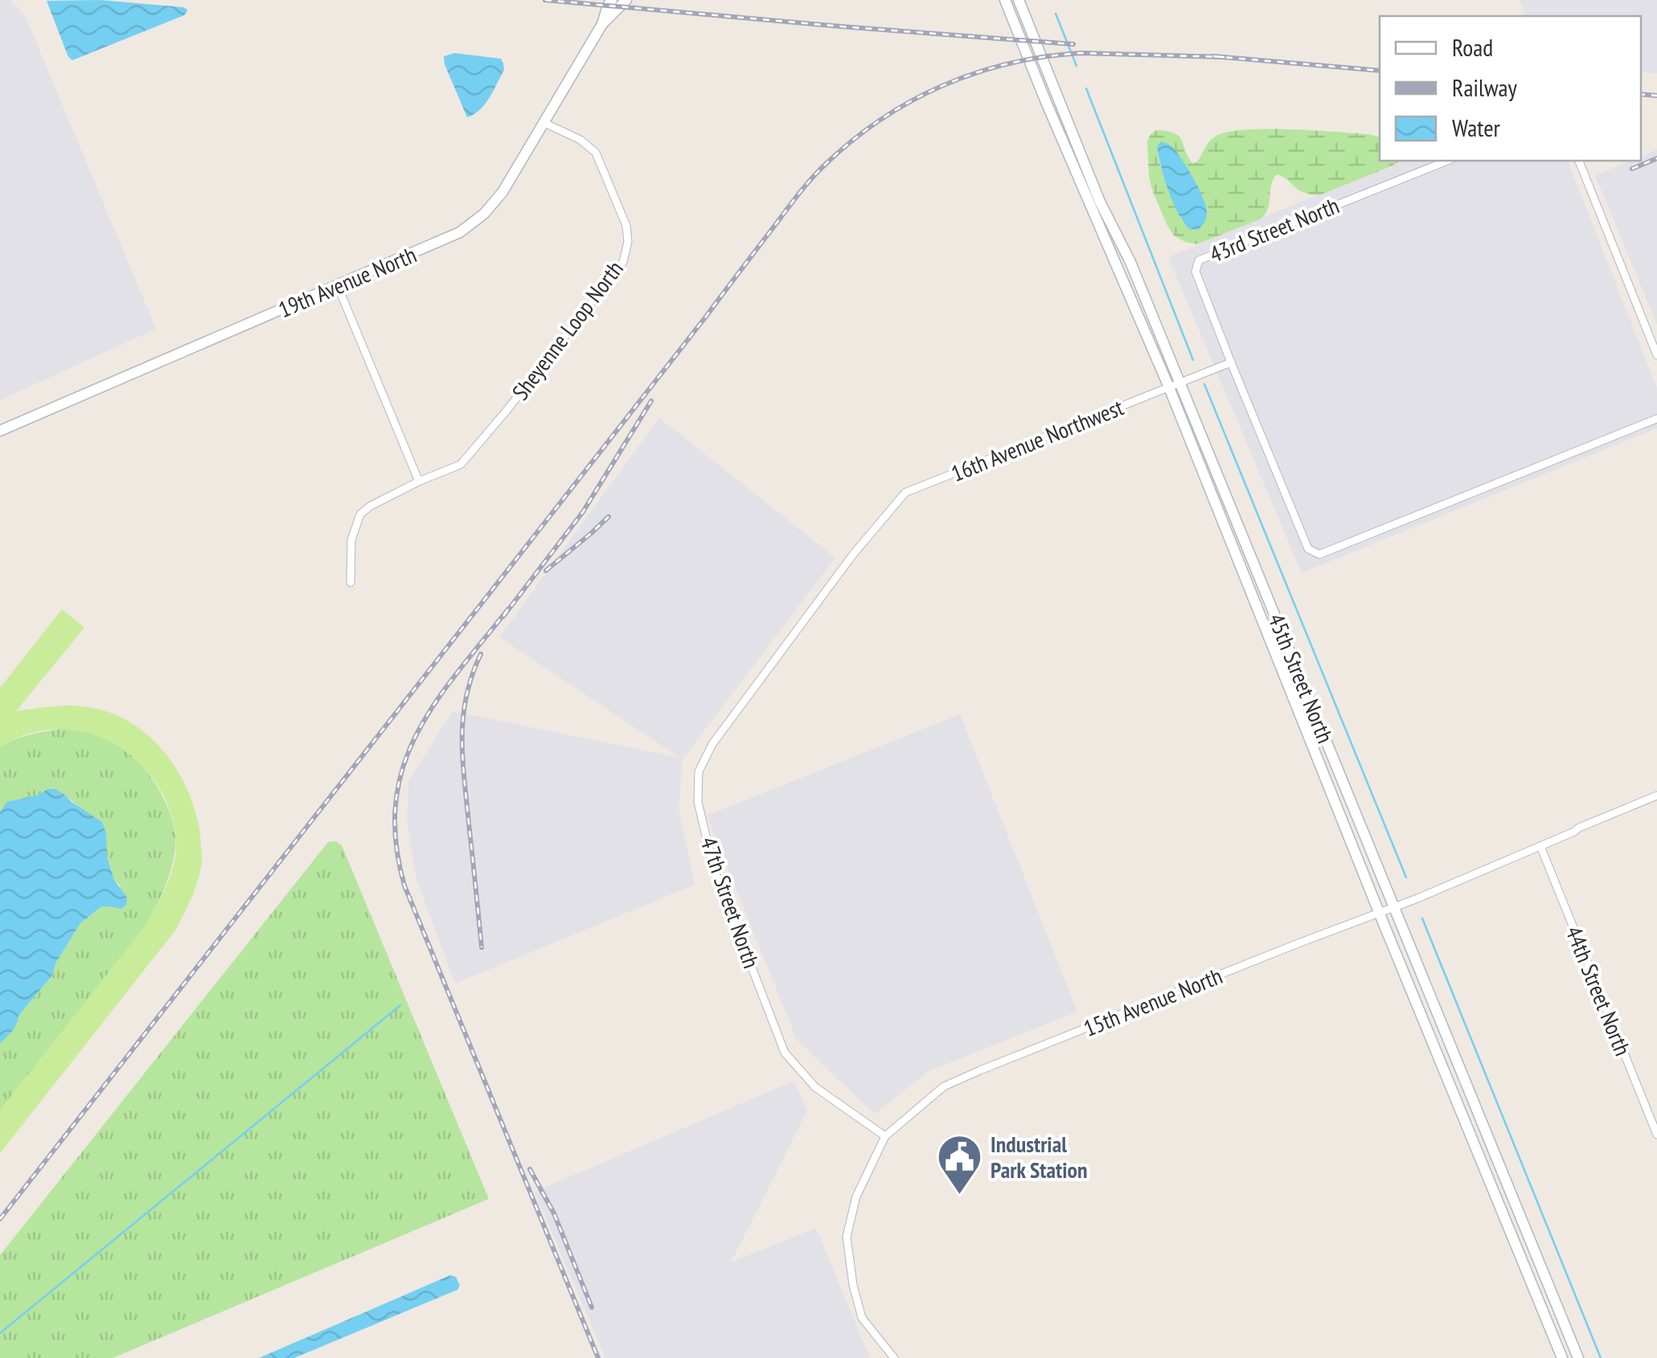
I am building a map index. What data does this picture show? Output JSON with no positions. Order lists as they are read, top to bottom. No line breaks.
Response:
{"streets":{"main road":["19th Avenue North","45th Street North"],"street":["43rd Street North","Sheyenne Loop North","16th Avenue Northwest","47th Street North","44th Street North","15th Avenue North"]},"crossings":[["43rd Street North","16th Avenue Northwest"],["19th Avenue North","Sheyenne Loop North"],["16th Avenue Northwest","45th Street North"],["16th Avenue Northwest","47th Street North"],["45th Street North","15th Avenue North"],["47th Street North","15th Avenue North"],["44th Street North","15th Avenue North"]],"places":{"public building":["Industrial Park Station"]},"legend":["Road","Railway","Water"]}
